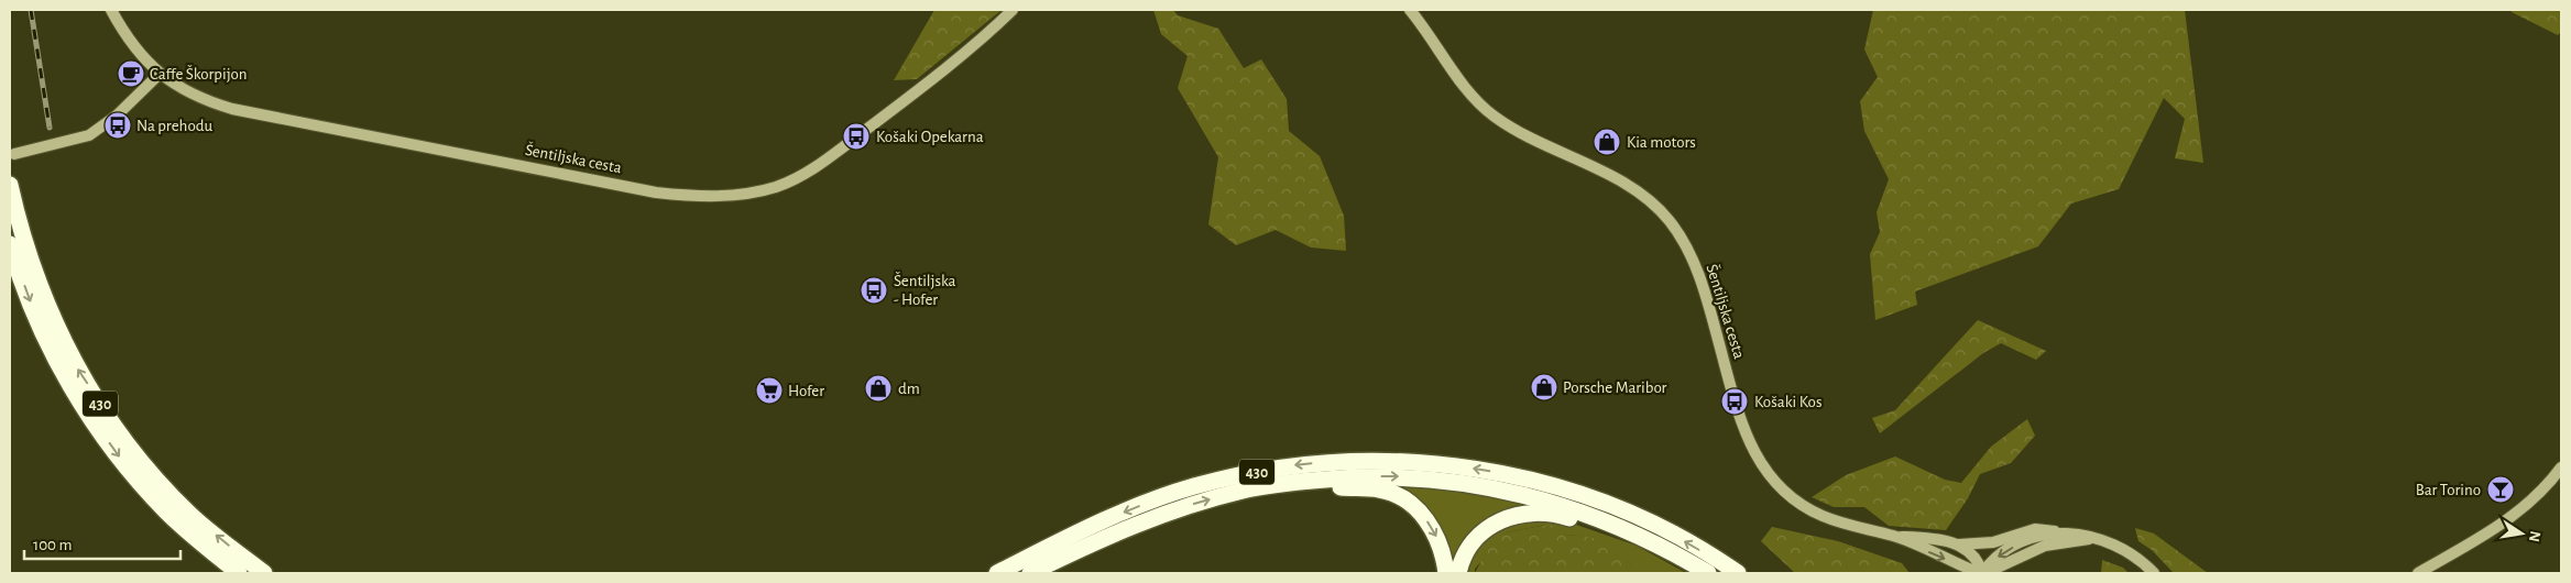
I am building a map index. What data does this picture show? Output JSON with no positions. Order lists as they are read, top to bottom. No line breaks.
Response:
{"streets":{"highway":["430"],"street":["Šentiljska cesta"]},"places":{"cafe":["Caffe Škorpijon"],"bus stop":["Na prehodu","Košaki Opekarna","Šentiljska - Hofer","Košaki Kos"],"shop":["Kia motors","Porsche Maribor","dm"],"supermarket":["Hofer"],"bar":["Bar Torino"]},"scale_bar":"100 m","north":"right"}
